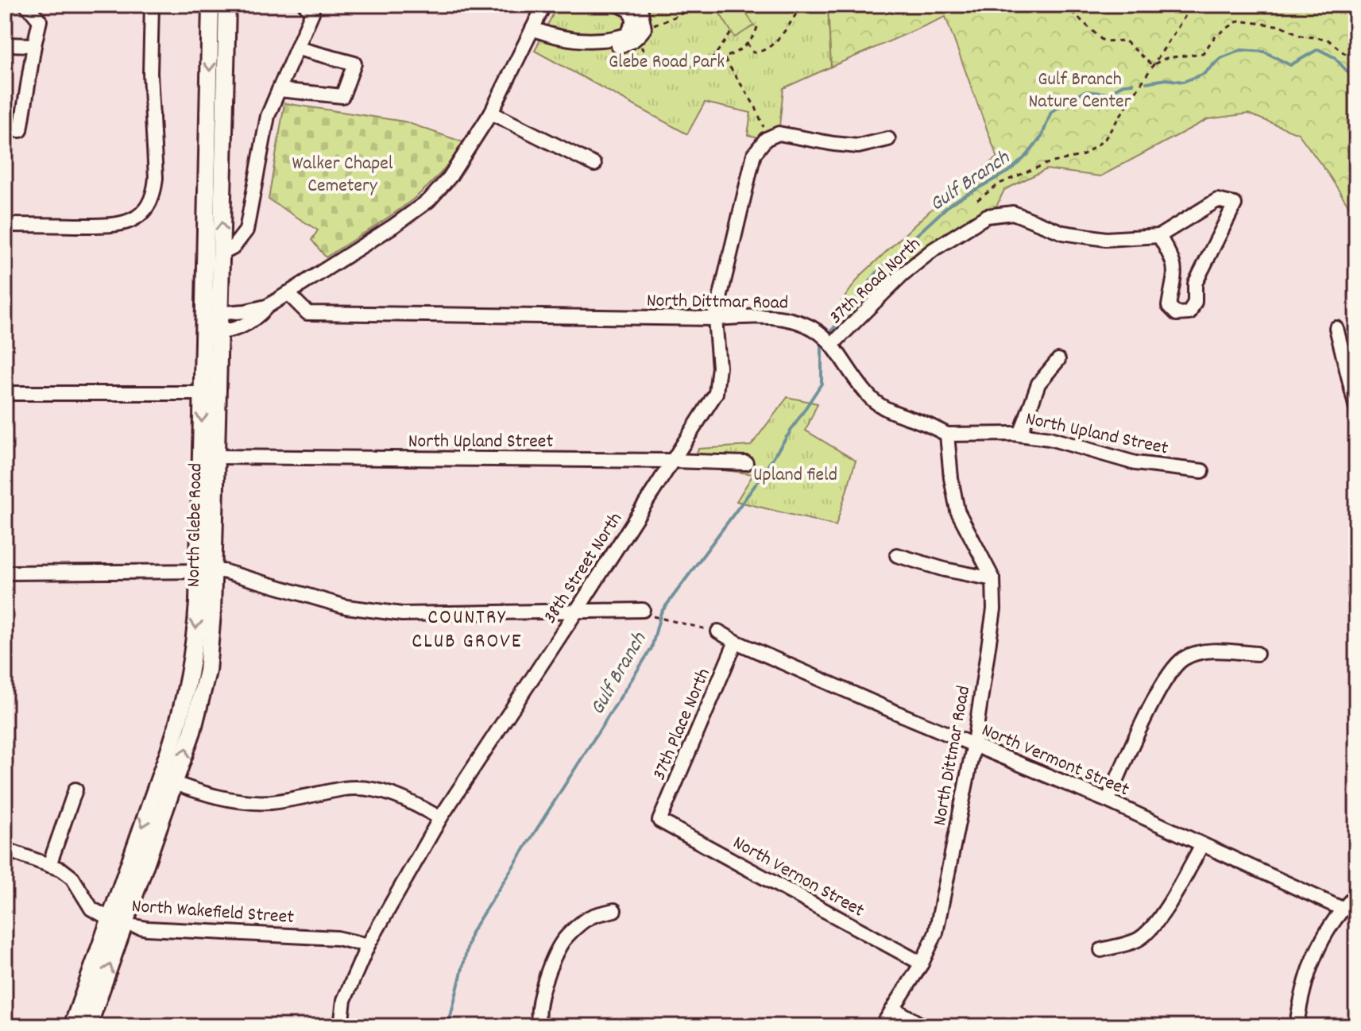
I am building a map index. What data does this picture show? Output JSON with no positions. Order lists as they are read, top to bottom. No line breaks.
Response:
{"streets":{"main road":["North Glebe Road"],"street":["37th Road North","North Dittmar Road","North Upland Street","38th Street North","37th Place North","North Vermont Street","North Vernon Street","North Wakefield Street"]},"crossings":[["37th Road North","North Dittmar Road"],["North Dittmar Road","North Upland Street"],["North Dittmar Road","38th Street North"],["North Dittmar Road","North Vermont Street"],["North Dittmar Road","North Vernon Street"],["North Upland Street","North Glebe Road"],["North Upland Street","38th Street North"],["North Glebe Road","North Wakefield Street"],["38th Street North","North Wakefield Street"],["37th Place North","North Vermont Street"],["37th Place North","North Vernon Street"]],"districts":["COUNTRY CLUB GROVE"],"water":["Gulf Branch"],"parks":["Glebe Road Park","Gulf Branch Nature Center","Walker Chapel Cemetery","Upland field"]}
